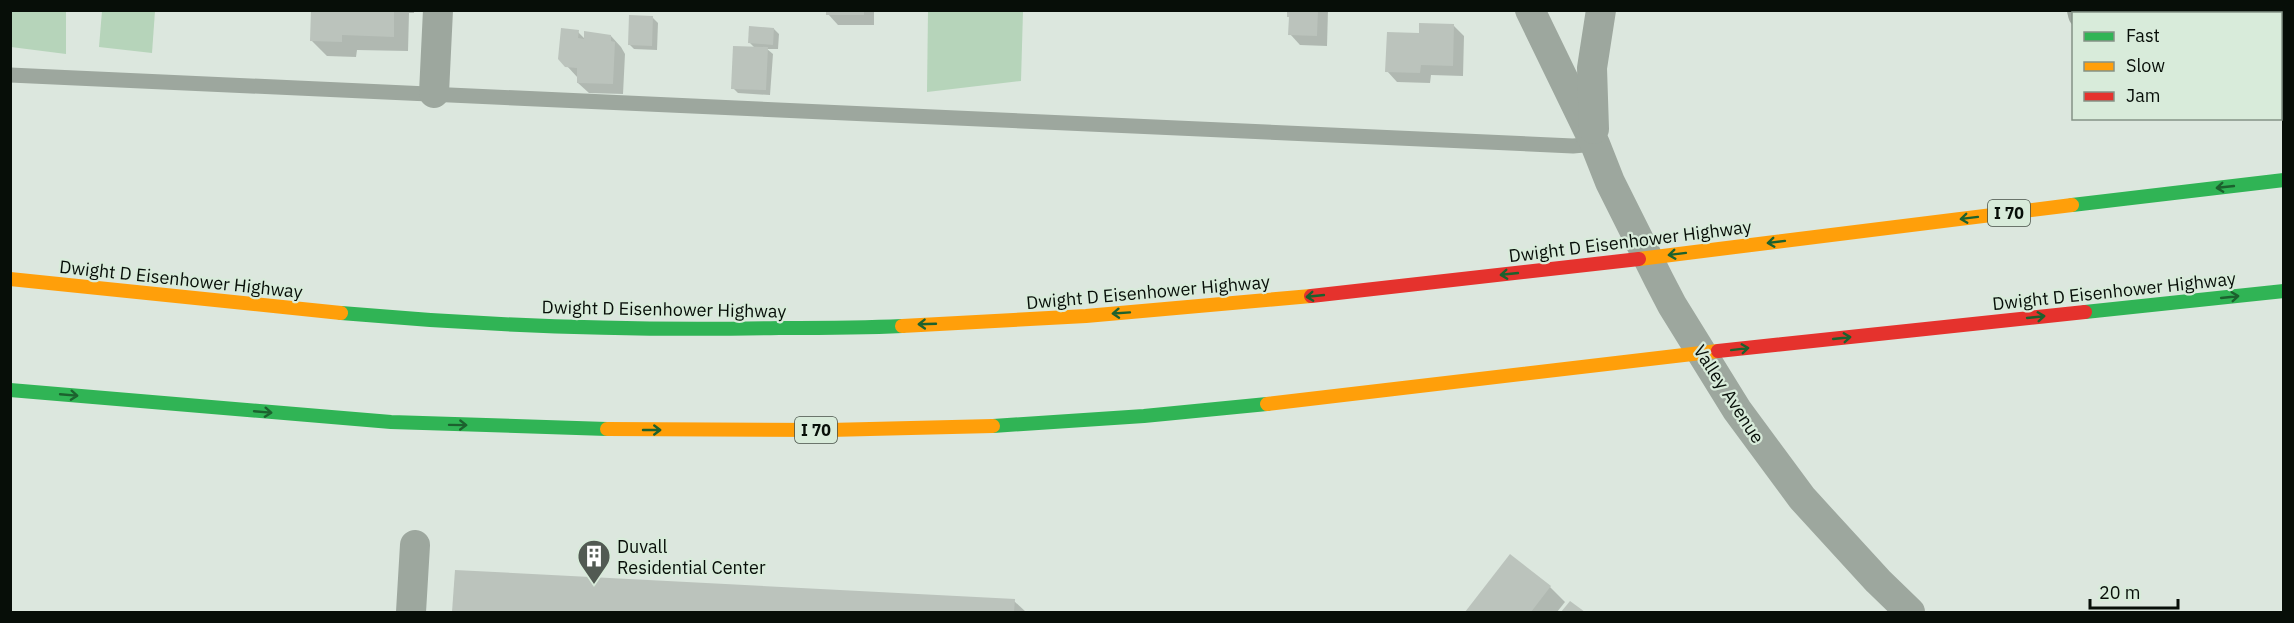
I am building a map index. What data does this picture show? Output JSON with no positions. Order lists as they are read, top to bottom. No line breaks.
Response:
{"streets":{"highway":["I 70","Dwight D Eisenhower Highway"],"street":["Valley Avenue"]},"places":{"building":["Duvall Residential Center"]},"legend":["Fast","Slow","Jam"],"scale_bar":"20 m"}
